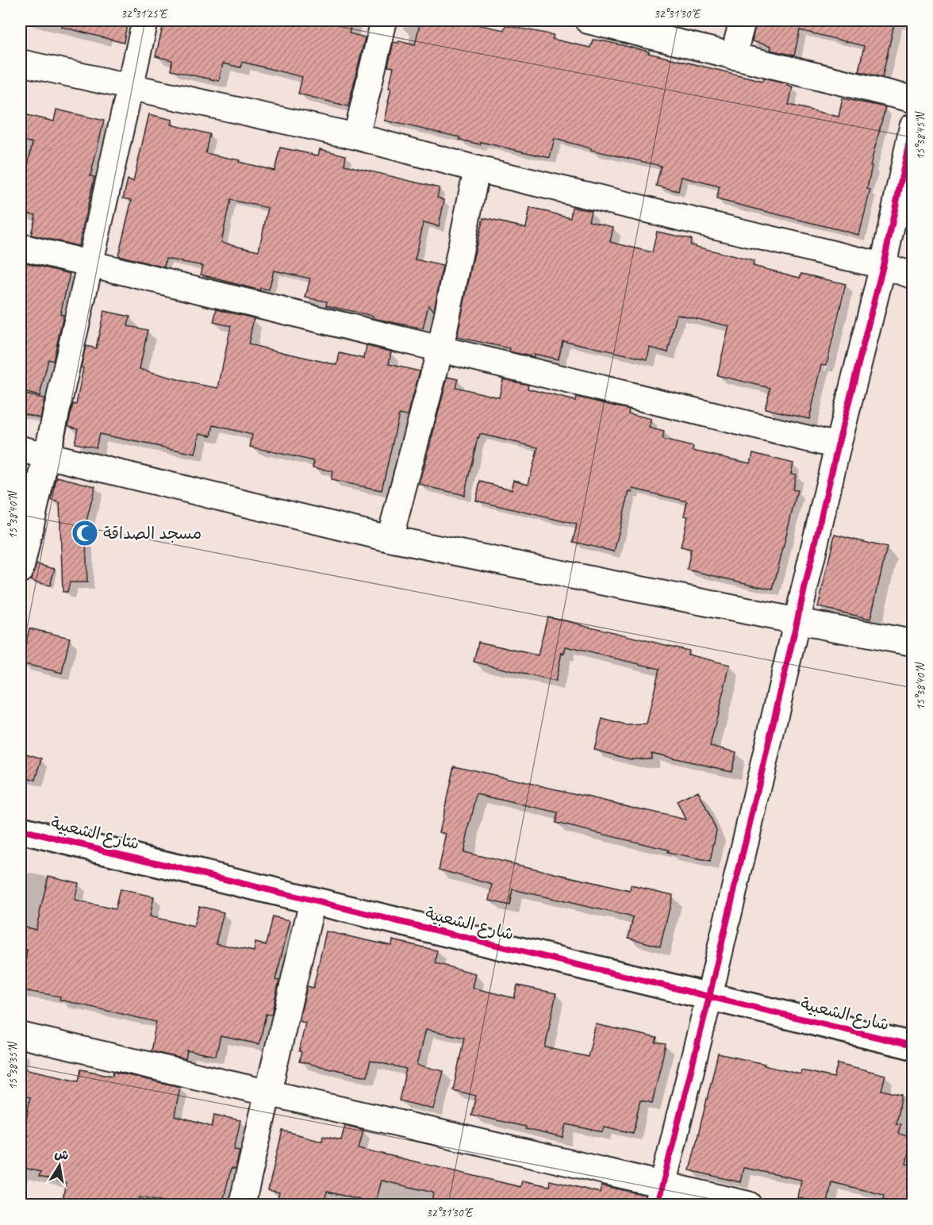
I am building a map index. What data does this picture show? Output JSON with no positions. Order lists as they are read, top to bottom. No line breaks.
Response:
{"streets":{"street":["شارع الشعبية"]},"places":{"mosque":["مسجد الصداقة"]},"north":"top","coordinates":["32°31'25\"E","32°31'30\"E","15°38'45\"N","15°38'40\"N","15°38'35\"N"]}
